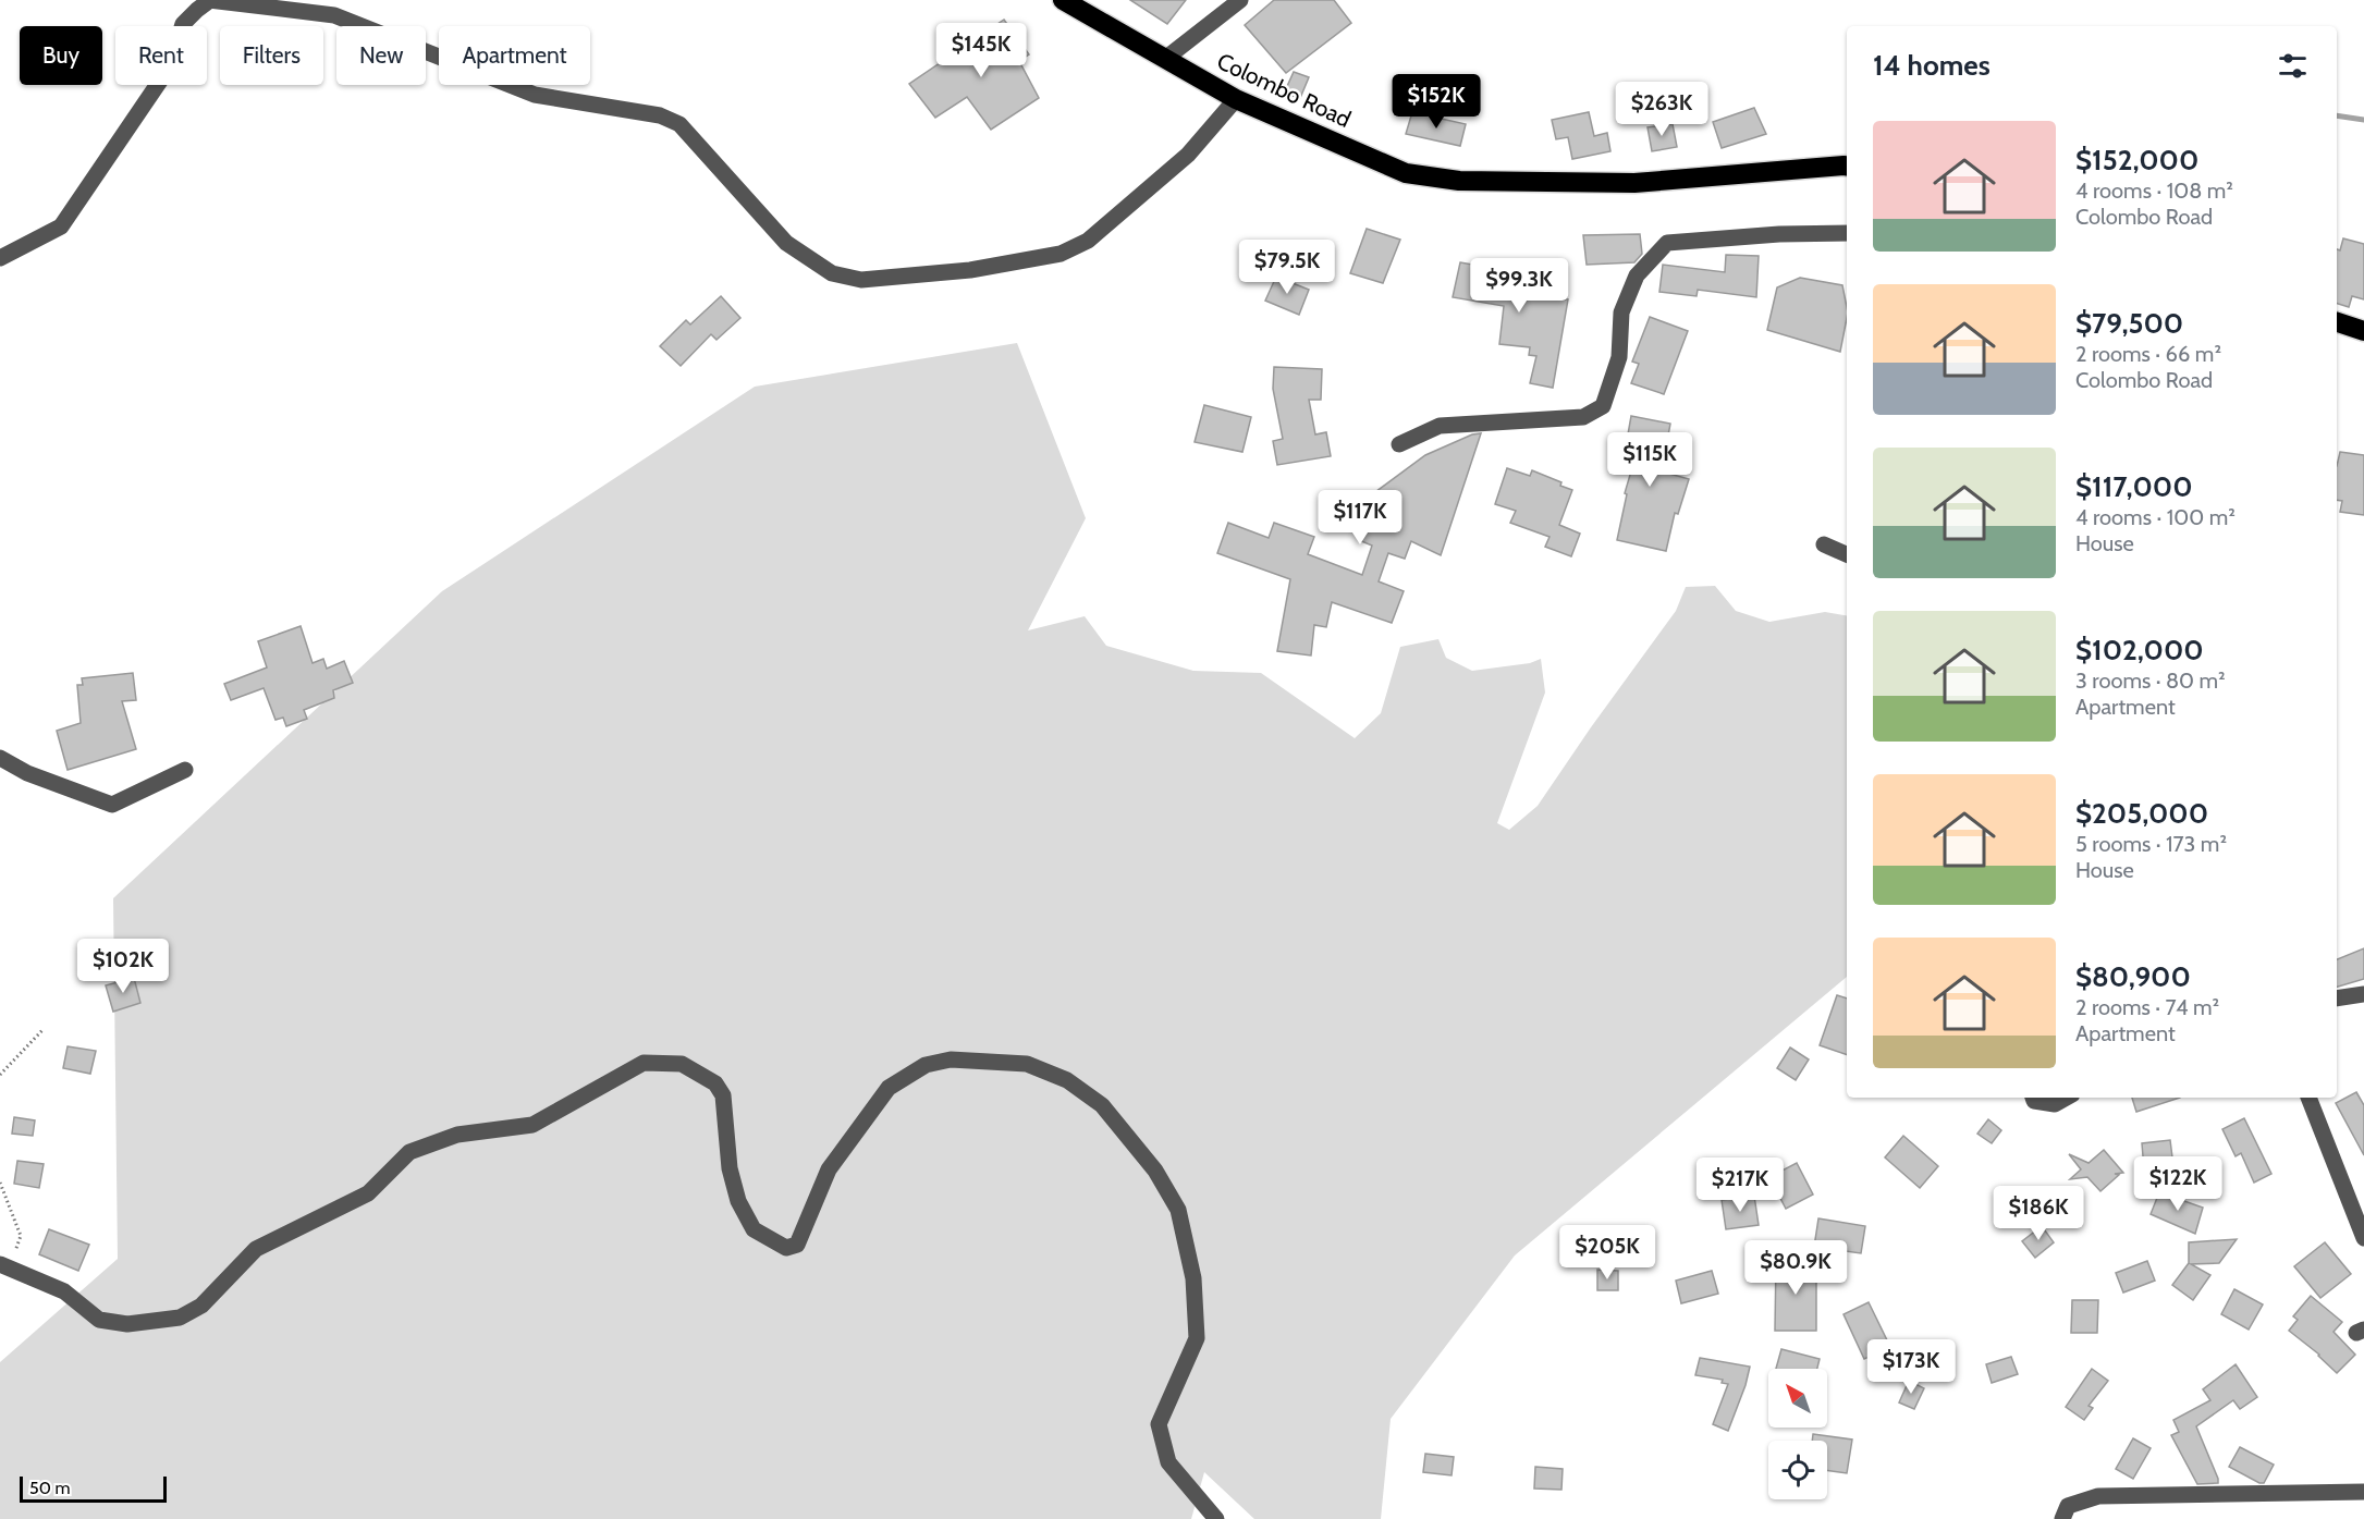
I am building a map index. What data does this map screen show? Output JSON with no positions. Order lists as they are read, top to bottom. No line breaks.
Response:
{"streets":{"highway":["Colombo Road"]},"scale_bar":"50 m","north":"top left","page":{"price":["$145K","$152K","$263K","$79.5K","$99.3K","$115K","$117K","$102K","$122K","$217K","$186K","$205K","$80.9K","$173K"],"chip":["Buy","Rent","Filters","New","Apartment"],"heading":"14 homes","list":[{"name":"$152,000","note":"4 rooms · 108 m² · Colombo Road"},{"name":"$79,500","note":"2 rooms · 66 m² · Colombo Road"},{"name":"$117,000","note":"4 rooms · 100 m² · House"},{"name":"$102,000","note":"3 rooms · 80 m² · Apartment"},{"name":"$205,000","note":"5 rooms · 173 m² · House"},{"name":"$80,900","note":"2 rooms · 74 m² · Apartment"}],"scale":"50 m"}}
